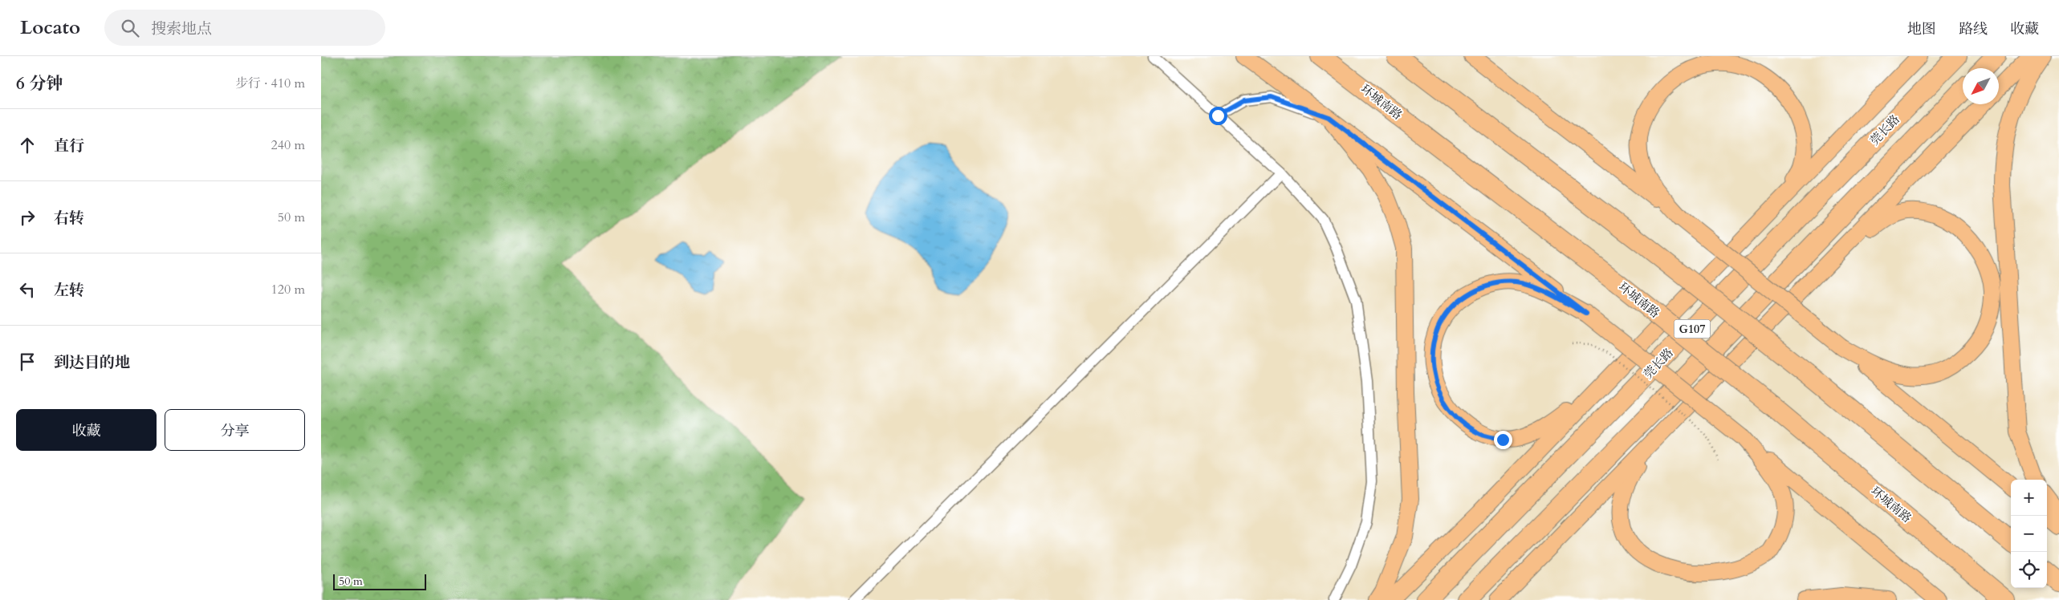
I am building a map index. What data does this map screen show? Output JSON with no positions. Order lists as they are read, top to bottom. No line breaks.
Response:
{"streets":{"highway":["环城南路","莞长路","G107"]},"scale_bar":"50 m","north":"bottom left","page":{"header":"Locato","search":"搜索地点","nav":["地图","路线","收藏"],"heading":["6 分钟","步行 · 410 m"],"list":[["直行","240 m"],["右转","50 m"],["左转","120 m"],"到达目的地"],"buttons":["收藏","分享"],"map_buttons":["+","−"],"scale":"50 m"}}
